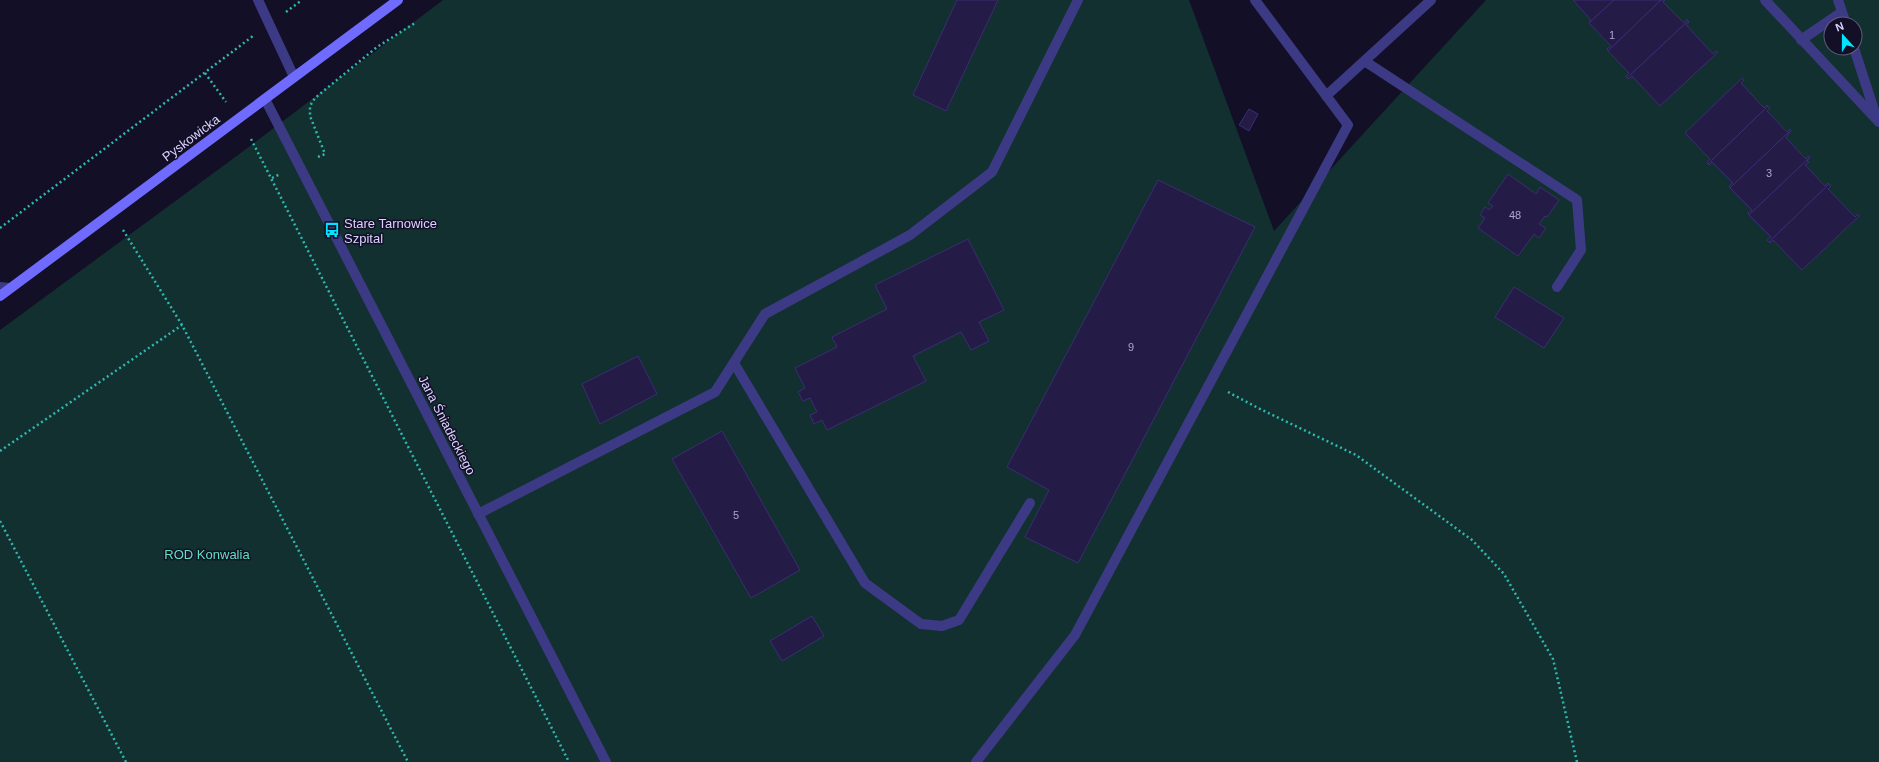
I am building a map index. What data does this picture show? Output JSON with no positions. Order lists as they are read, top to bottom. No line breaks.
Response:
{"streets":{"street":["Pyskowicka","Jana Śniadeckiego"]},"crossings":[["Pyskowicka","Jana Śniadeckiego"]],"parks":["ROD Konwalia"],"places":{"bus stop":["Stare Tarnowice Szpital"]},"house_numbers":["1","3","48","9","5"],"north":"top"}
